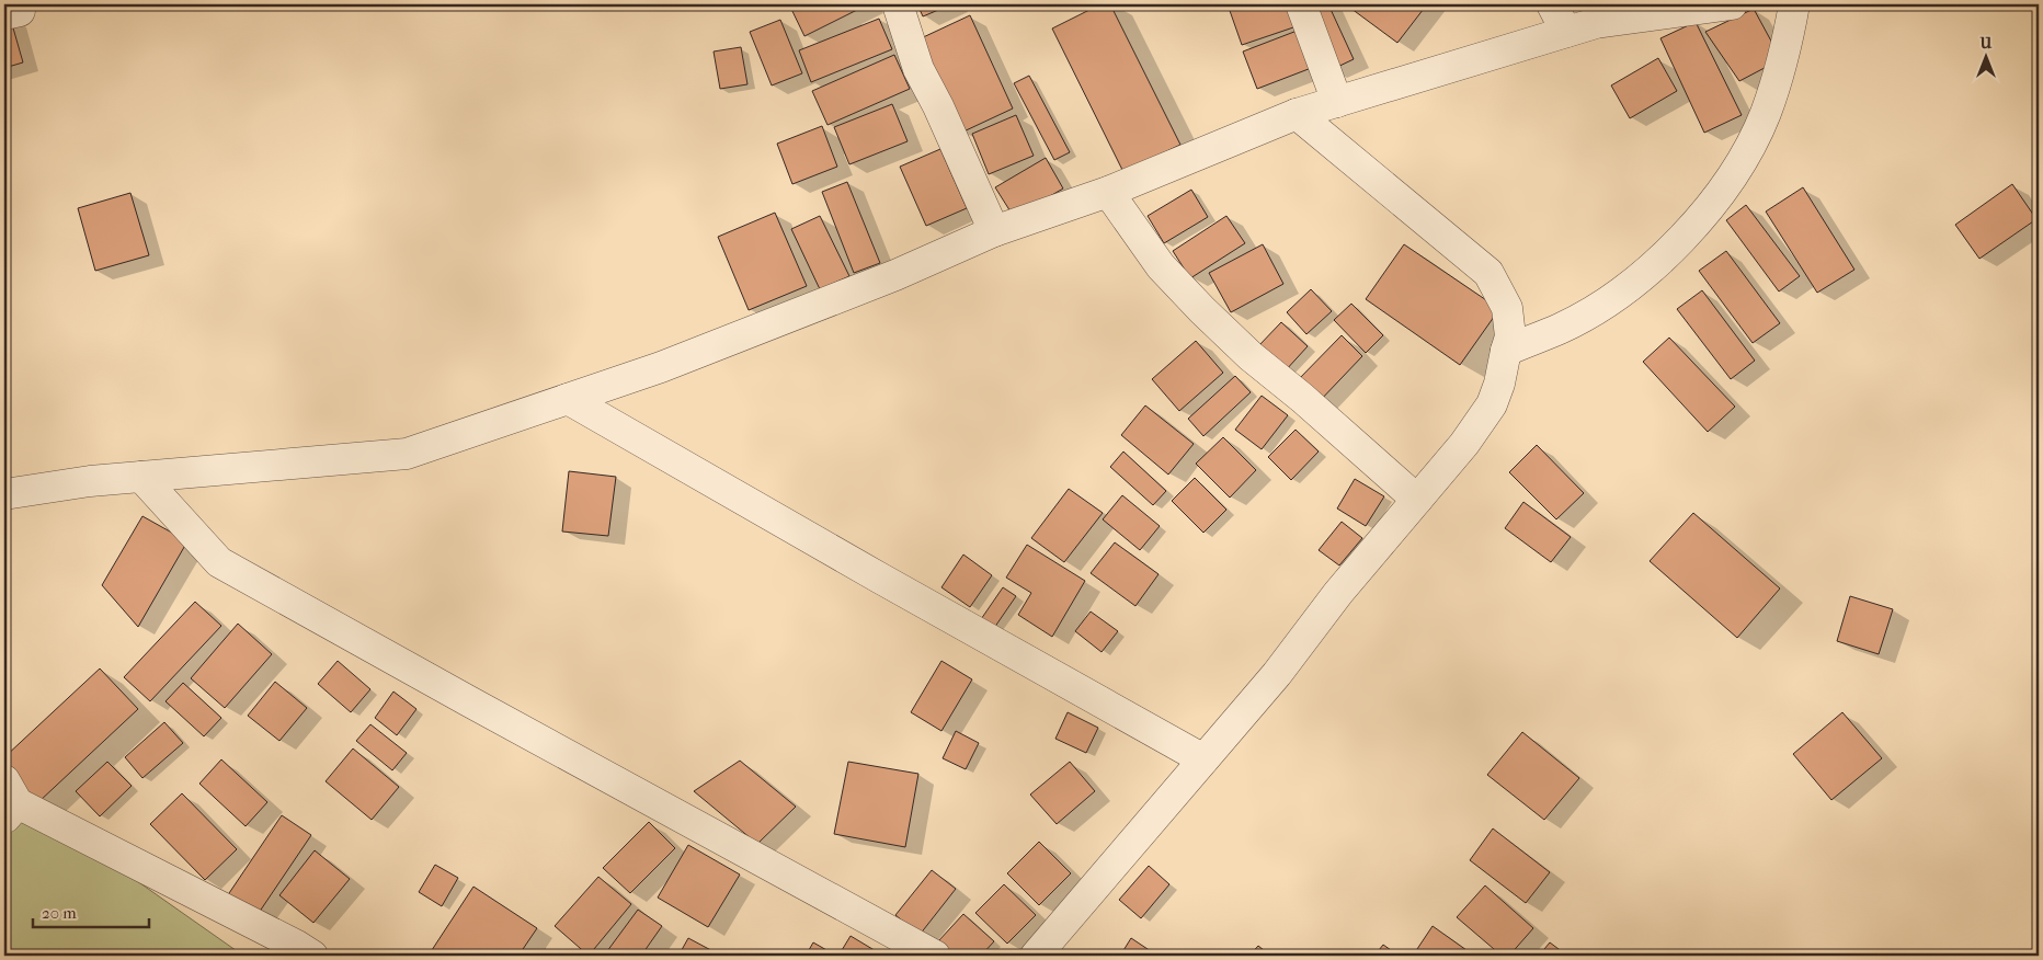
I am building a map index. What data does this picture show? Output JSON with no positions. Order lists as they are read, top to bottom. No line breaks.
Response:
{"scale_bar":"20 m","north":"top"}
